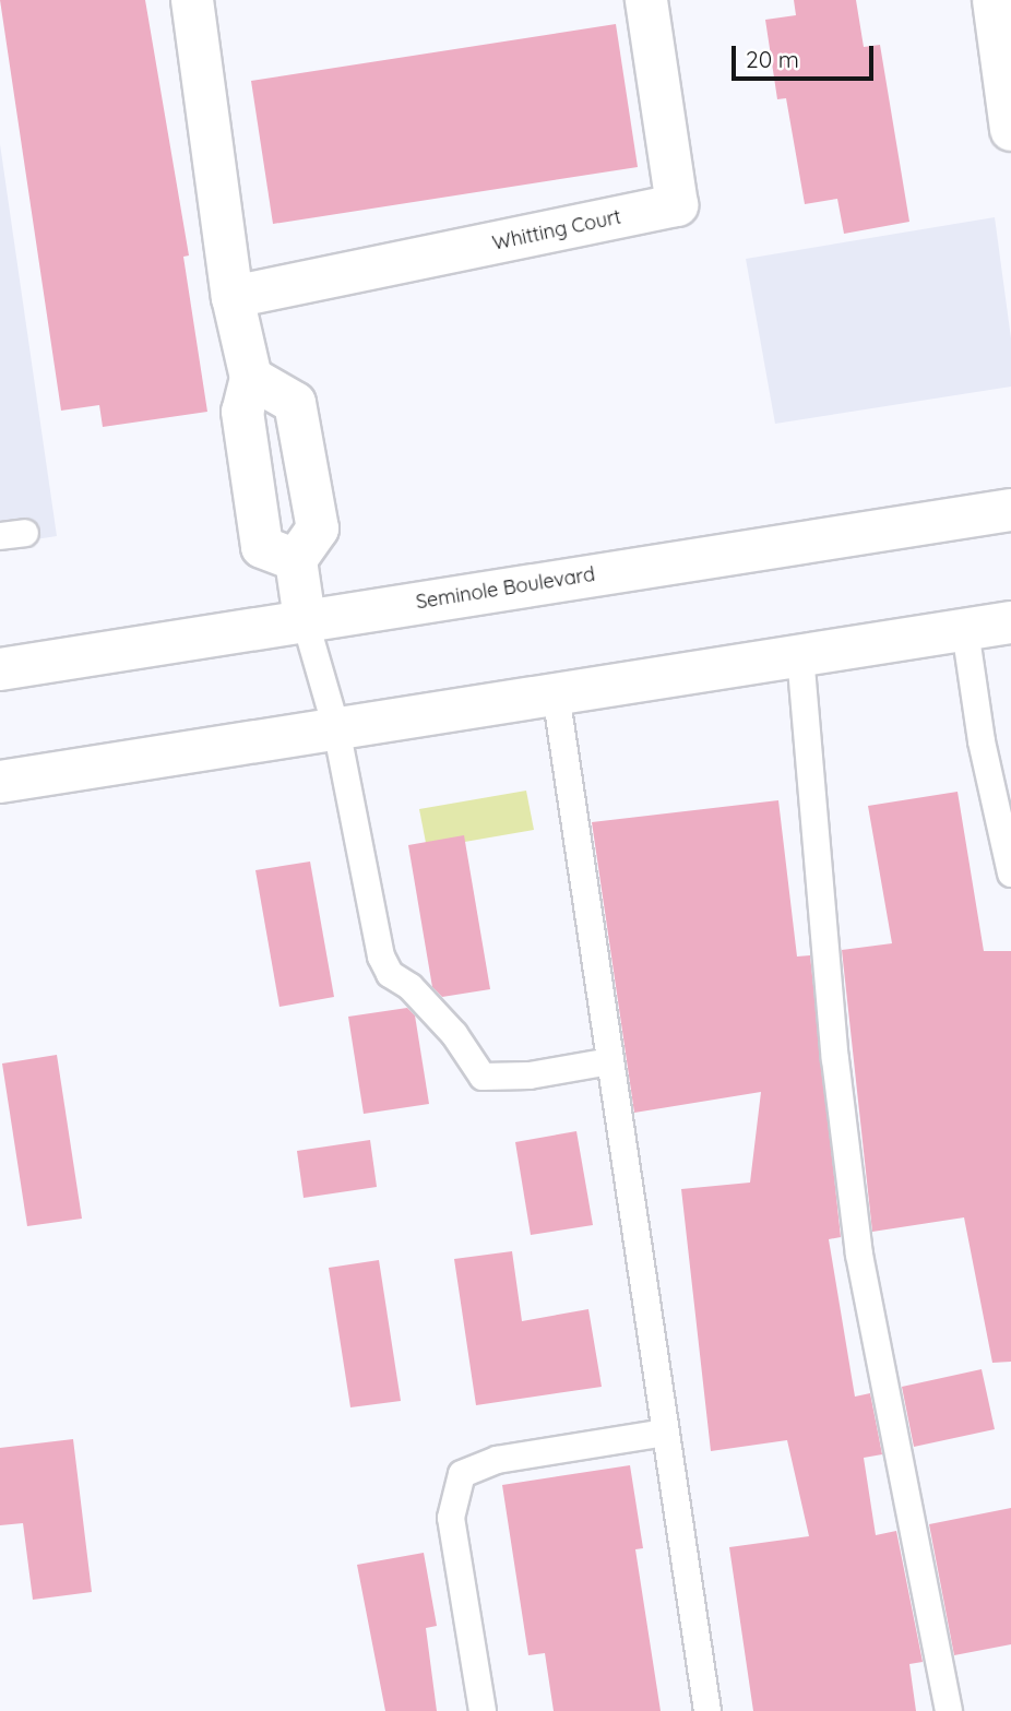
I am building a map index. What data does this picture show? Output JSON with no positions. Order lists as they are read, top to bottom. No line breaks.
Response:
{"streets":{"main road":["Whitting Court","Seminole Boulevard"]},"scale_bar":"20 m"}
